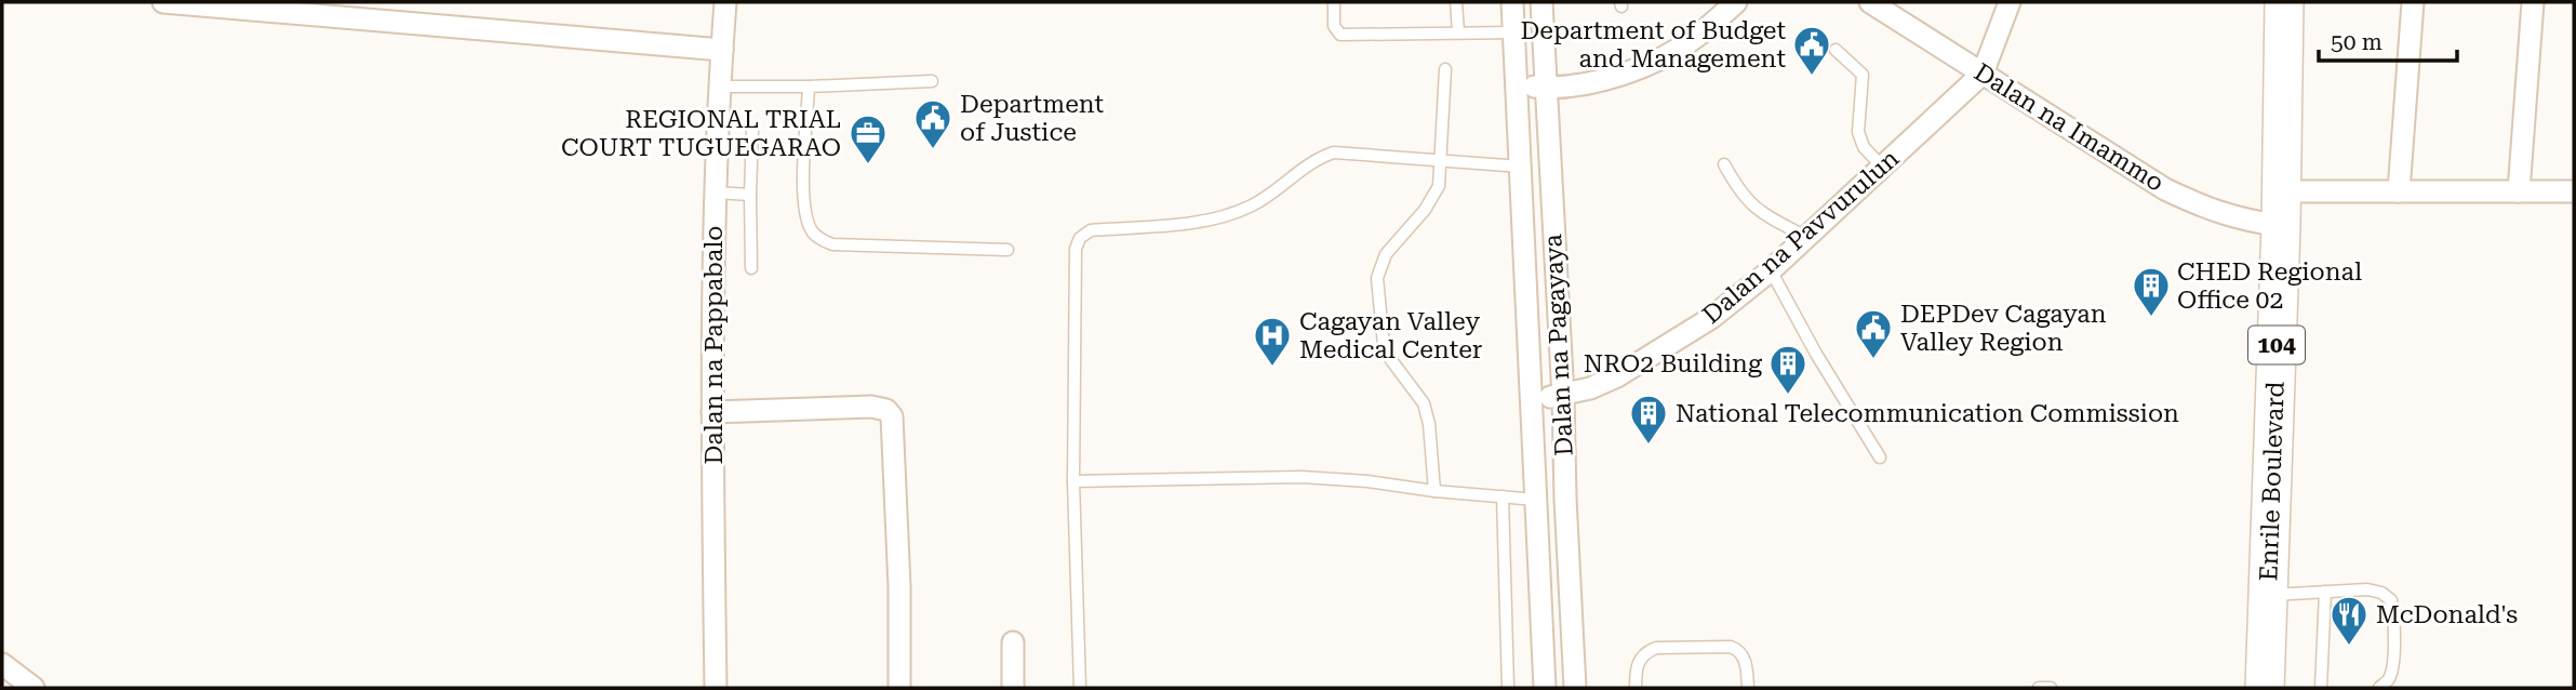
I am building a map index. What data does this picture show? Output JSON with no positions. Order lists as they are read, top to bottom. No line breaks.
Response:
{"streets":{"highway":["104","Enrile Boulevard"],"street":["Dalan na Imammo","Dalan na Pavvurulun","Dalan na Pappabalo","Dalan na Pagayaya"]},"crossings":[["Dalan na Imammo","Dalan na Pavvurulun"],["Dalan na Imammo","Enrile Boulevard"],["Dalan na Pavvurulun","Dalan na Pagayaya"]],"places":{"public building":["Department of Budget and Management","Department of Justice","DEPDev Cagayan Valley Region"],"office":["REGIONAL TRIAL COURT TUGUEGARAO"],"building":["CHED Regional Office 02","NRO2 Building","National Telecommunication Commission"],"hospital":["Cagayan Valley Medical Center"],"restaurant":["McDonald's"]},"scale_bar":"50 m"}
